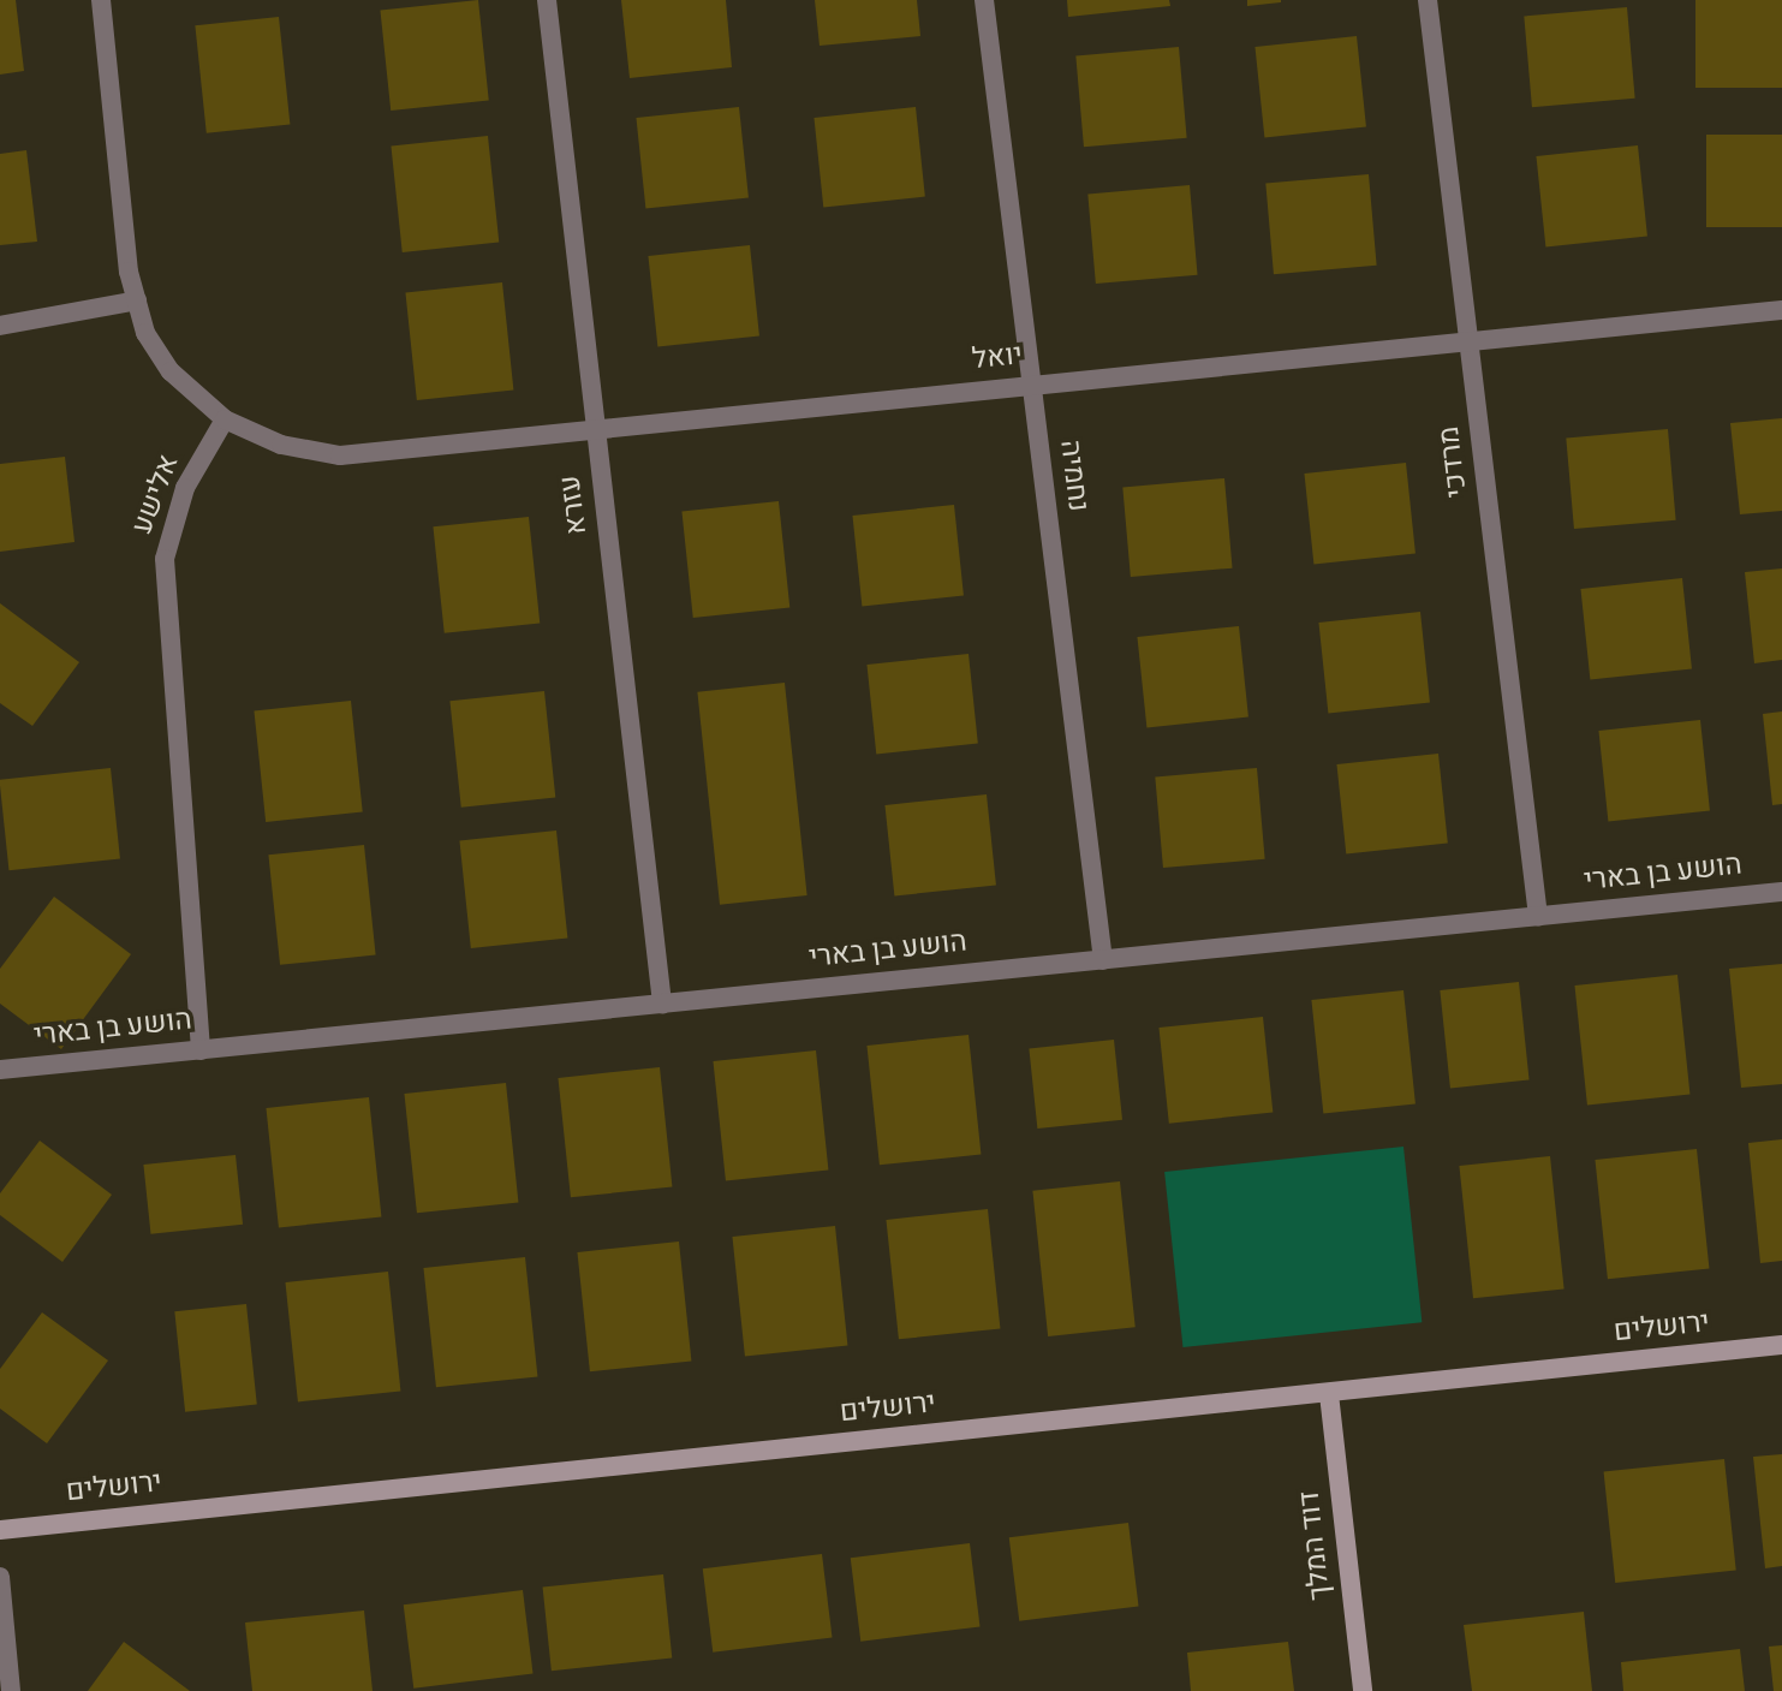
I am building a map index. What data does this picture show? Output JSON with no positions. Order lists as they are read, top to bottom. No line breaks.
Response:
{"streets":{"street":["יואל","מרדכי","נחמיה","אלישע","עזרא","הושע בן בארי","ירושלים","דוד המלך"]},"crossings":[["יואל","מרדכי"],["יואל","נחמיה"],["יואל","אלישע"],["יואל","עזרא"],["מרדכי","הושע בן בארי"],["נחמיה","הושע בן בארי"],["אלישע","הושע בן בארי"],["עזרא","הושע בן בארי"],["ירושלים","דוד המלך"]]}
